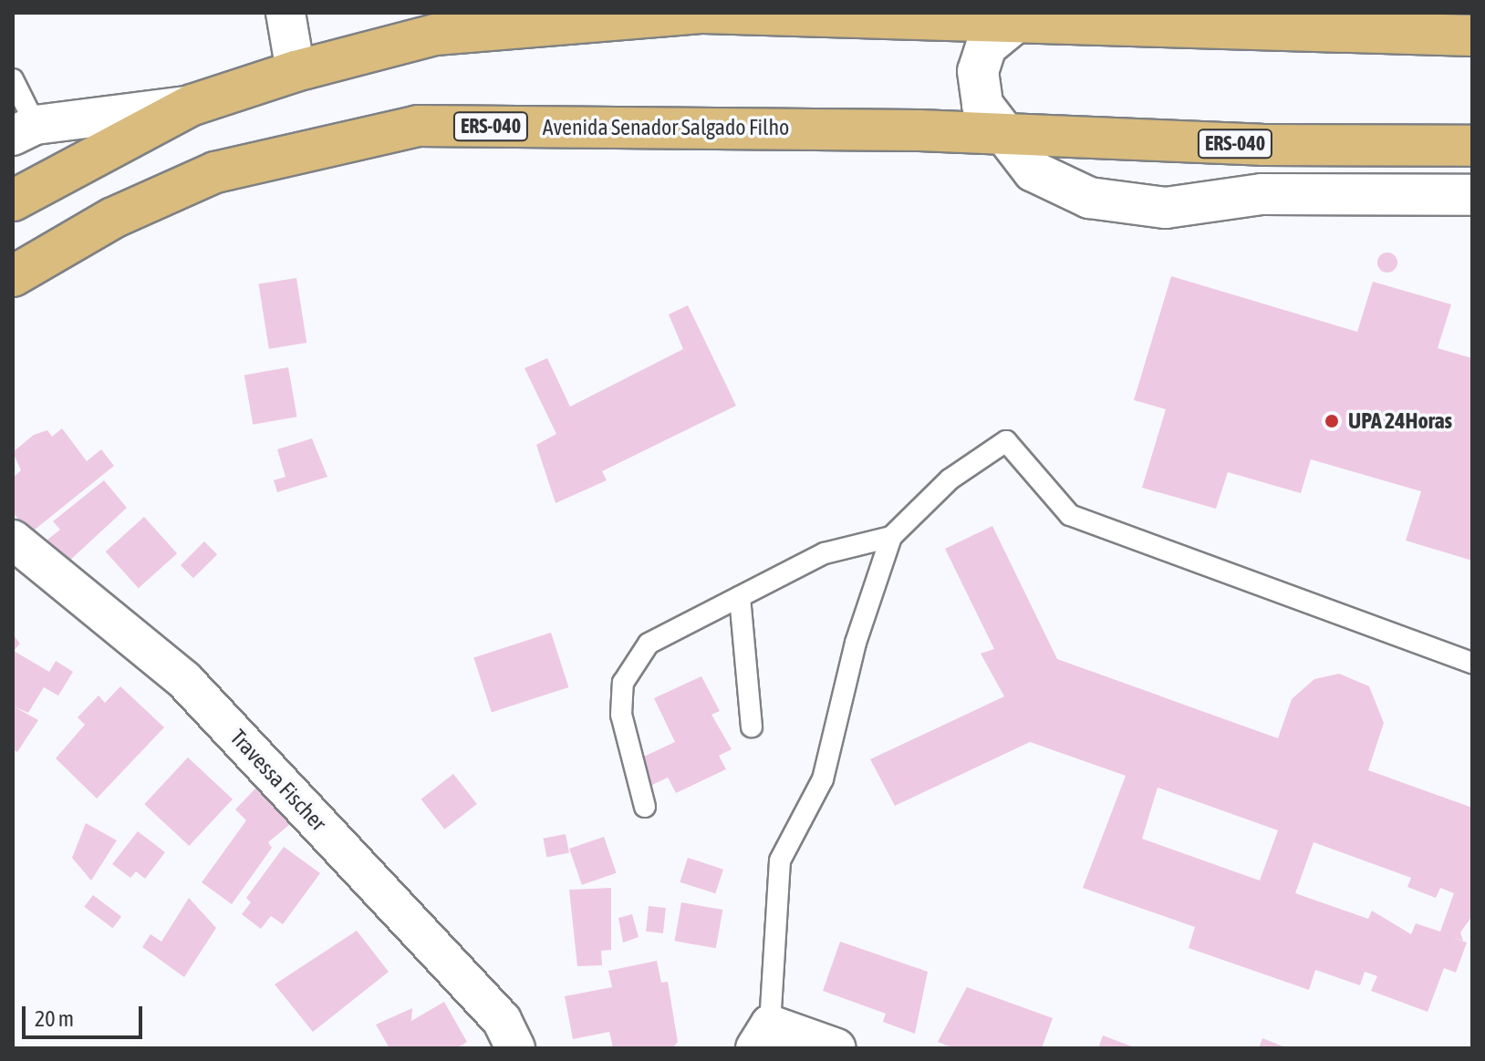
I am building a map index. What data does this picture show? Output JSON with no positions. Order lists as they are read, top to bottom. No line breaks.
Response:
{"streets":{"main road":["ERS-040","Avenida Senador Salgado Filho"],"street":["Travessa Fischer"]},"places":["UPA 24Horas"],"scale_bar":"20 m"}
